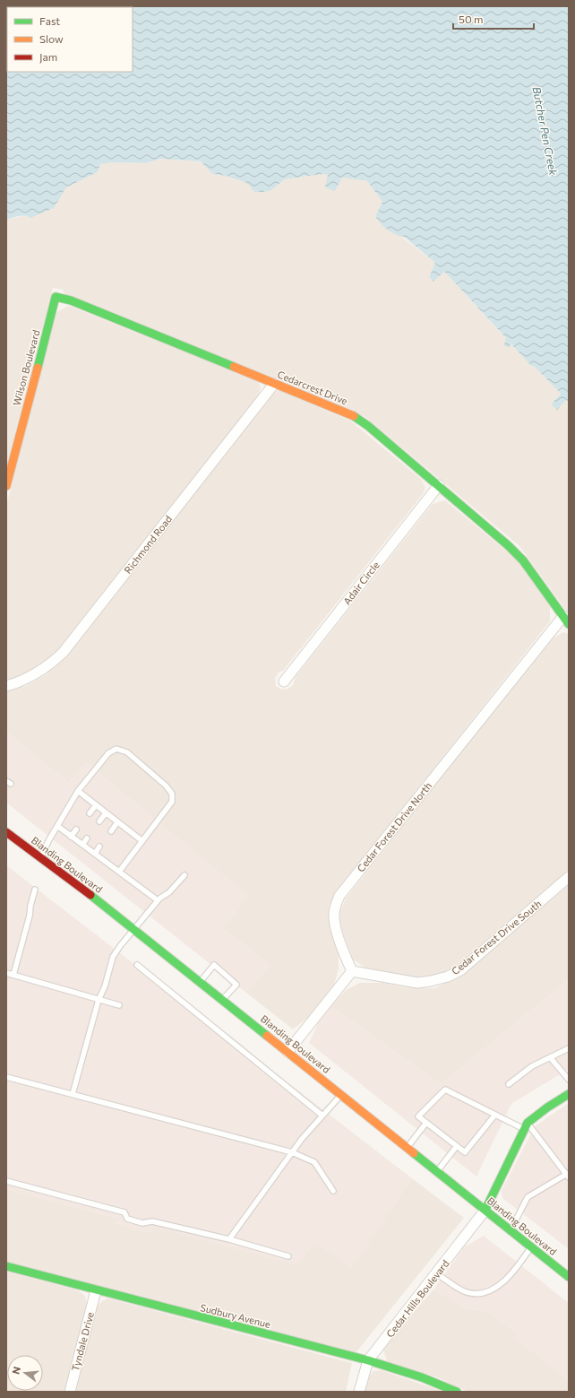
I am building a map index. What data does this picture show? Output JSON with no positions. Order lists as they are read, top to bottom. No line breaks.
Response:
{"streets":{"street":["Wilson Boulevard","Cedarcrest Drive","Richmond Road","Adair Circle","Cedar Forest Drive North","Blanding Boulevard","Cedar Forest Drive South","Cedar Hills Boulevard","Sudbury Avenue","Tyndale Drive"]},"crossings":[["Wilson Boulevard","Cedarcrest Drive"],["Cedarcrest Drive","Richmond Road"],["Cedarcrest Drive","Adair Circle"],["Cedarcrest Drive","Cedar Forest Drive North"],["Cedar Forest Drive North","Cedar Forest Drive South"],["Blanding Boulevard","Cedar Hills Boulevard"],["Cedar Hills Boulevard","Sudbury Avenue"],["Sudbury Avenue","Tyndale Drive"]],"water":["Butcher Pen Creek"],"legend":["Fast","Slow","Jam"],"scale_bar":"50 m","north":"left"}
